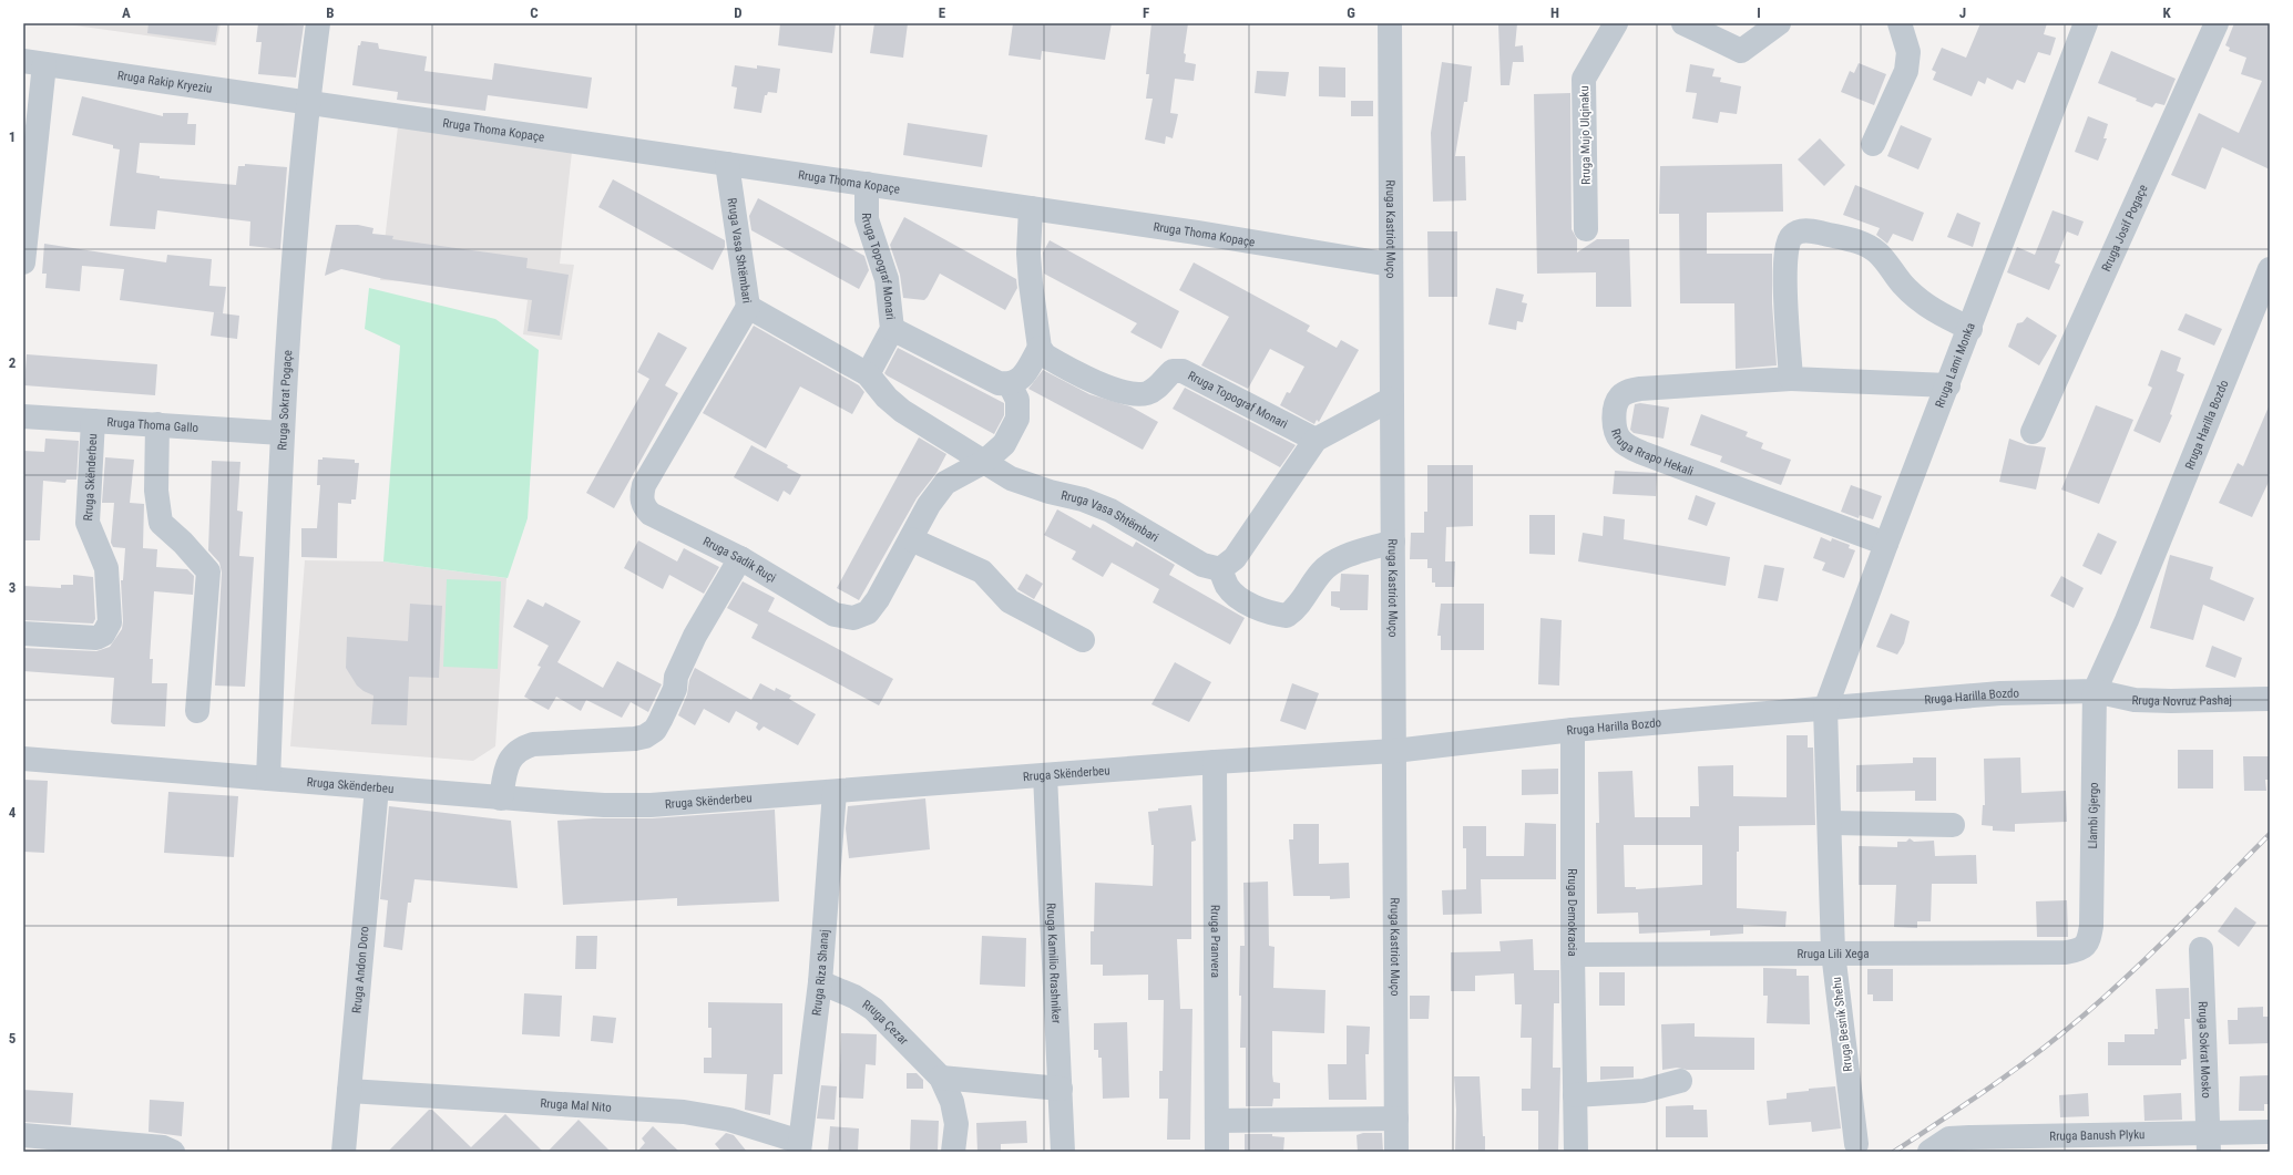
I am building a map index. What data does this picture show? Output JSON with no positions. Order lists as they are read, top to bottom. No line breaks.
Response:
{"streets":{"street":["Rruga Rakip Kryeziu","Rruga Thoma Kopaçe","Rruga Mujo Ulqinaku","Rruga Josif Pogaçe","Rruga Kastriot Muço","Rruga Vasa Shtëmbari","Rruga Topograf Monari","Rruga Lami Monka","Rruga Sokrat Pogaçe","Rruga Thoma Gallo","Rruga Harilla Bozdo","Rruga Rrapo Hekali","Rruga Skënderbeu","Rruga Sadik Ruçi","Rruga Novruz Pashaj","Llambi Gjergo","Rruga Demokracia","Rruga Pranvera","Rruga Lili Xega","Rruga Kamilio Rrashniker","Rruga Andon Doro","Rruga Riza Shanaj","Rruga Çezar","Rruga Besnik Shehu","Rruga Sokrat Mosko","Rruga Mal Nito","Rruga Banush Plyku"]},"crossings":[["Rruga Rakip Kryeziu","Rruga Thoma Kopaçe"],["Rruga Rakip Kryeziu","Rruga Sokrat Pogaçe"],["Rruga Thoma Kopaçe","Rruga Kastriot Muço"],["Rruga Thoma Kopaçe","Rruga Vasa Shtëmbari"],["Rruga Thoma Kopaçe","Rruga Topograf Monari"],["Rruga Thoma Kopaçe","Rruga Sokrat Pogaçe"],["Rruga Kastriot Muço","Rruga Harilla Bozdo"],["Rruga Kastriot Muço","Rruga Skënderbeu"],["Rruga Vasa Shtëmbari","Rruga Sadik Ruçi"],["Rruga Topograf Monari","Rruga Sadik Ruçi"],["Rruga Lami Monka","Rruga Harilla Bozdo"],["Rruga Lami Monka","Rruga Rrapo Hekali"],["Rruga Lami Monka","Rruga Besnik Shehu"],["Rruga Sokrat Pogaçe","Rruga Thoma Gallo"],["Rruga Sokrat Pogaçe","Rruga Skënderbeu"],["Rruga Thoma Gallo","Rruga Skënderbeu"],["Rruga Harilla Bozdo","Rruga Skënderbeu"],["Rruga Harilla Bozdo","Rruga Novruz Pashaj"],["Rruga Harilla Bozdo","Llambi Gjergo"],["Rruga Harilla Bozdo","Rruga Demokracia"],["Rruga Harilla Bozdo","Rruga Besnik Shehu"],["Rruga Skënderbeu","Rruga Pranvera"],["Rruga Skënderbeu","Rruga Kamilio Rrashniker"],["Rruga Skënderbeu","Rruga Andon Doro"],["Rruga Skënderbeu","Rruga Riza Shanaj"],["Rruga Novruz Pashaj","Llambi Gjergo"],["Llambi Gjergo","Rruga Lili Xega"],["Rruga Demokracia","Rruga Lili Xega"],["Rruga Lili Xega","Rruga Besnik Shehu"],["Rruga Andon Doro","Rruga Mal Nito"],["Rruga Riza Shanaj","Rruga Çezar"],["Rruga Riza Shanaj","Rruga Mal Nito"],["Rruga Sokrat Mosko","Rruga Banush Plyku"]],"grid":{"columns":["A","B","C","D","E","F","G","H","I","J","K"],"rows":["1","2","3","4","5"]}}
